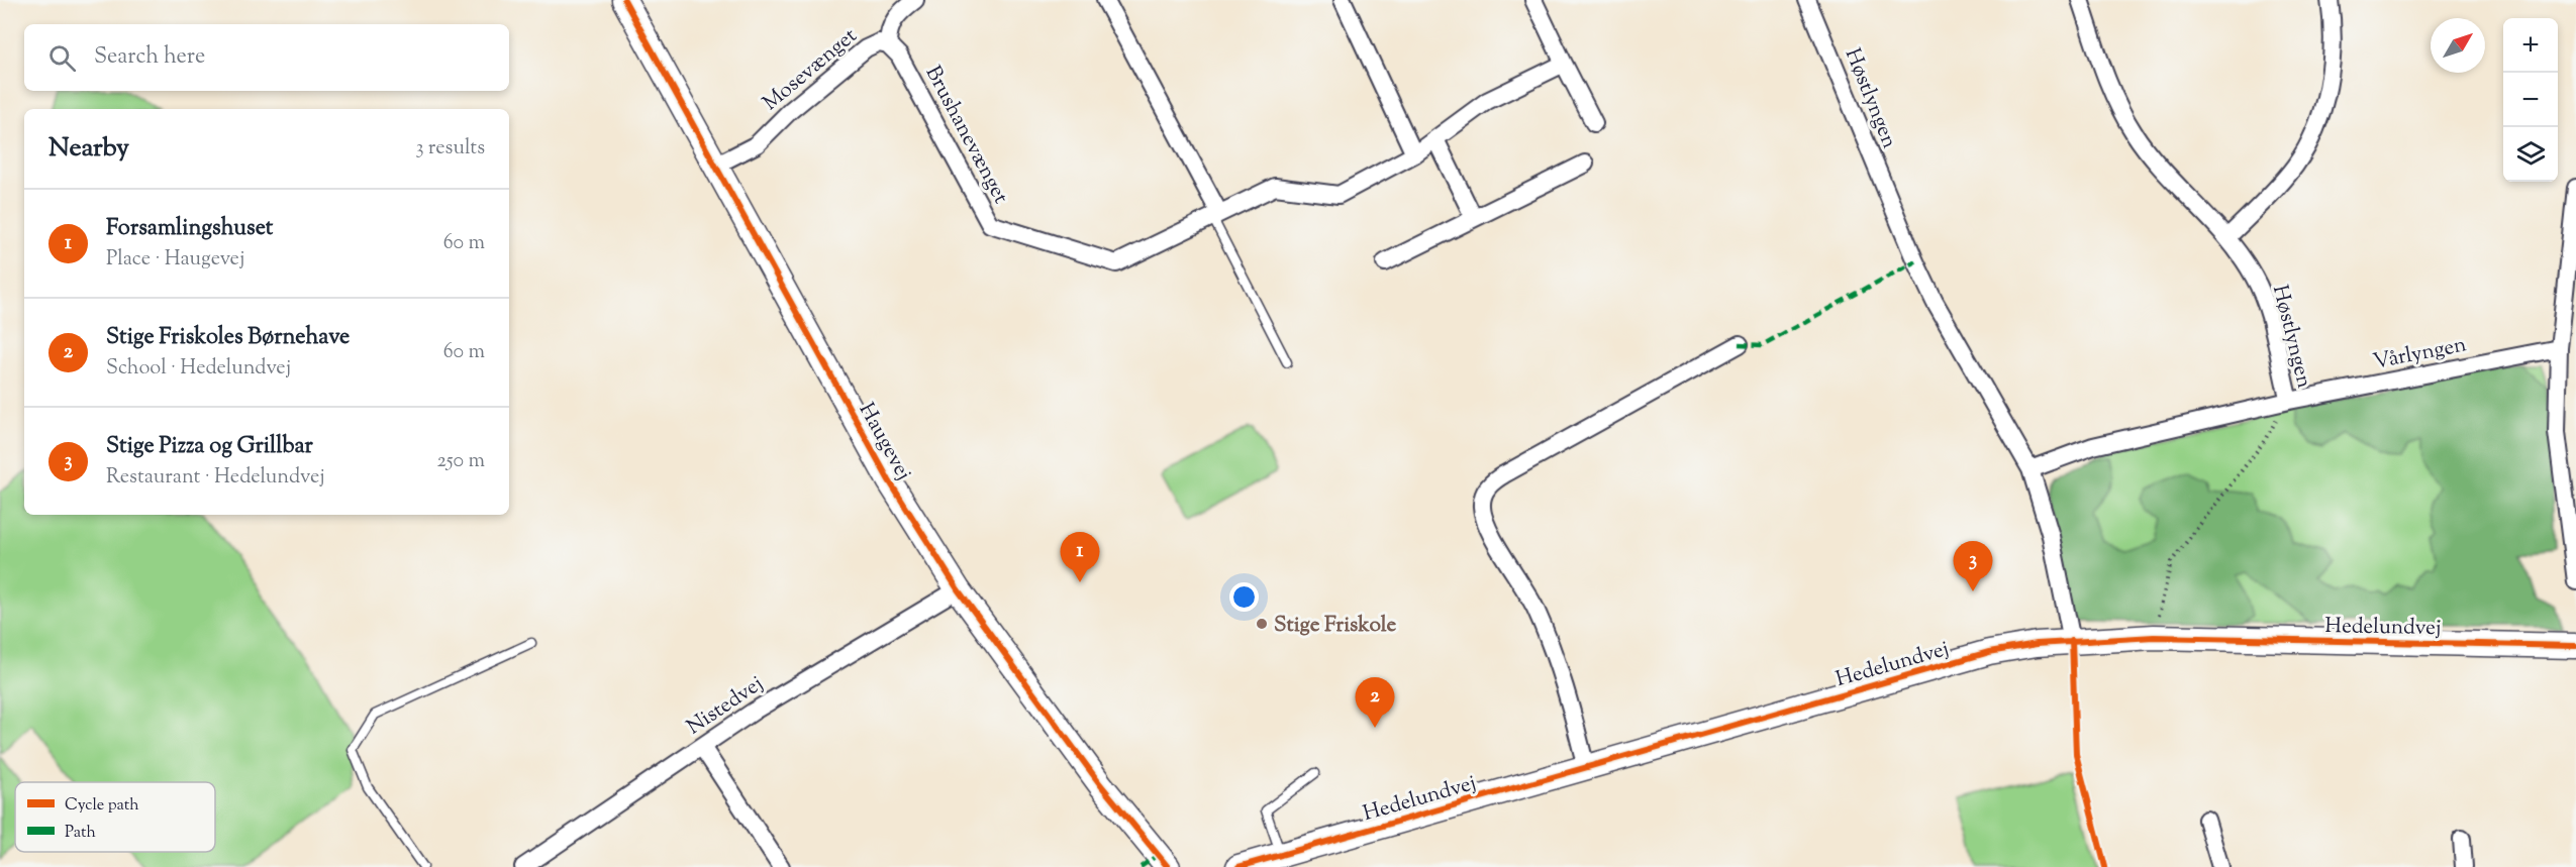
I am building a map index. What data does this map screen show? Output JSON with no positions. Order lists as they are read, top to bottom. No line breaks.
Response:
{"streets":{"street":["Mosevænget","Høstlyngen","Brushanevænget","Vårlyngen","Haugevej","Hedelundvej","Nistedvej"]},"crossings":[["Mosevænget","Brushanevænget"],["Mosevænget","Haugevej"],["Høstlyngen","Vårlyngen"],["Høstlyngen","Hedelundvej"],["Haugevej","Nistedvej"]],"places":["Stige Friskole"],"legend":["Cycle path","Path"],"north":"top right","page":{"map_buttons":["+","−"],"search":"Search here","heading":["Nearby","3 results"],"list":[{"mark":"1","name":"Forsamlingshuset","note":"Place · Haugevej","value":"60 m"},{"mark":"2","name":"Stige Friskoles Børnehave","note":"School · Hedelundvej","value":"60 m"},{"mark":"3","name":"Stige Pizza og Grillbar","note":"Restaurant · Hedelundvej","value":"250 m"}],"pins":["1","3","2"]}}
